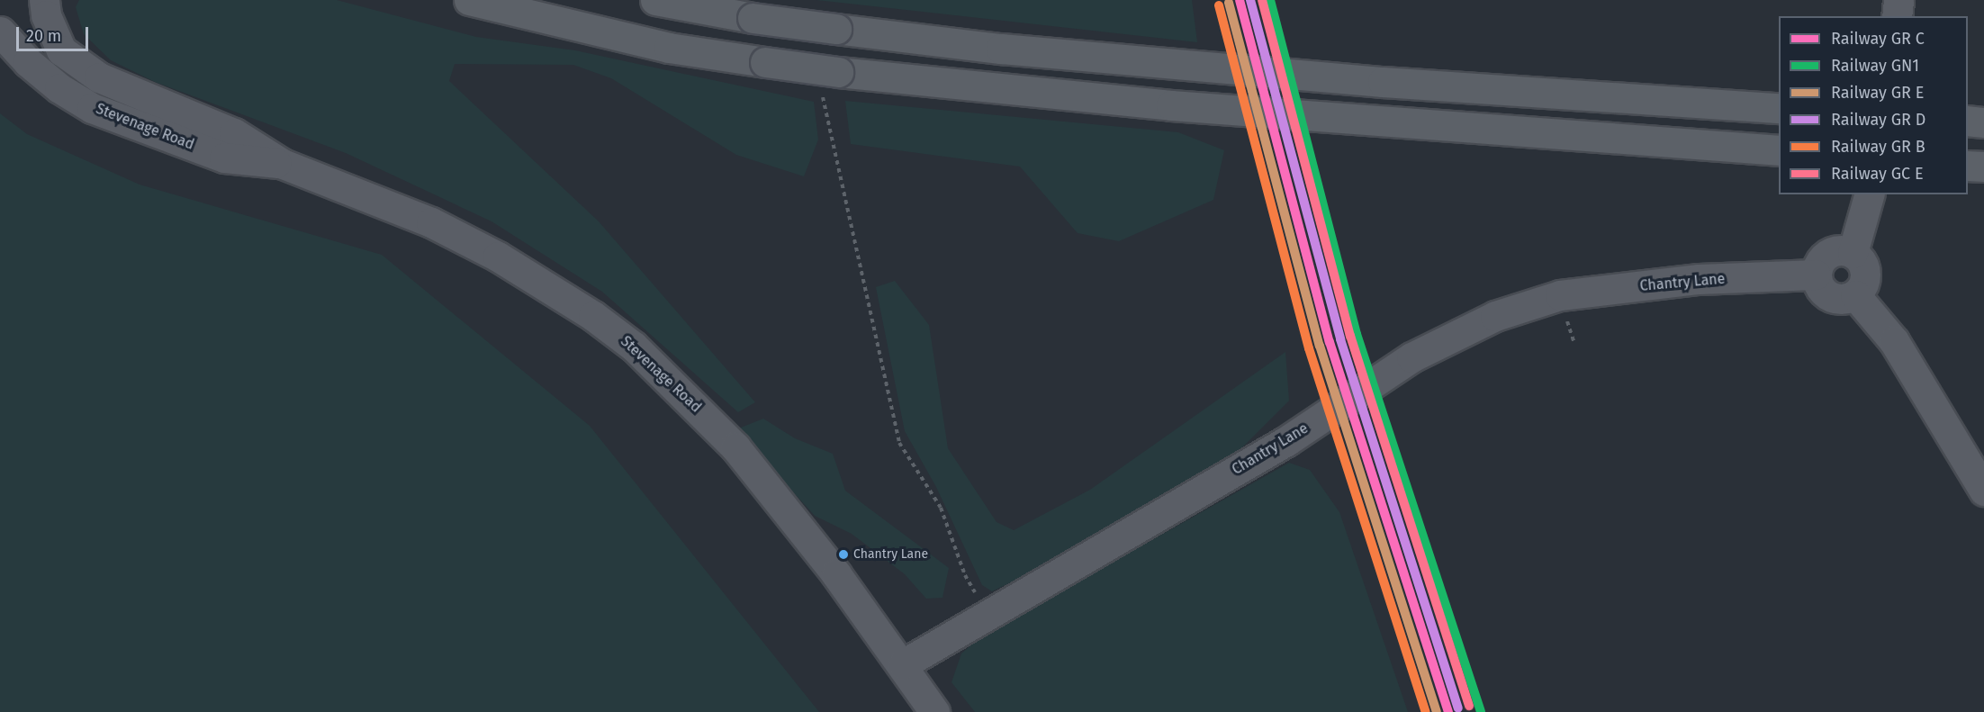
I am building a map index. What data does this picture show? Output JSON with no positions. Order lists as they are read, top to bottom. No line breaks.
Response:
{"streets":{"street":["Stevenage Road","Chantry Lane"]},"crossings":[["Stevenage Road","Chantry Lane"]],"places":["Chantry Lane"],"lines":["rail line GN1"],"legend":["Railway GR C","Railway GN1","Railway GR E","Railway GR D","Railway GR B","Railway GC E"],"scale_bar":"20 m"}
